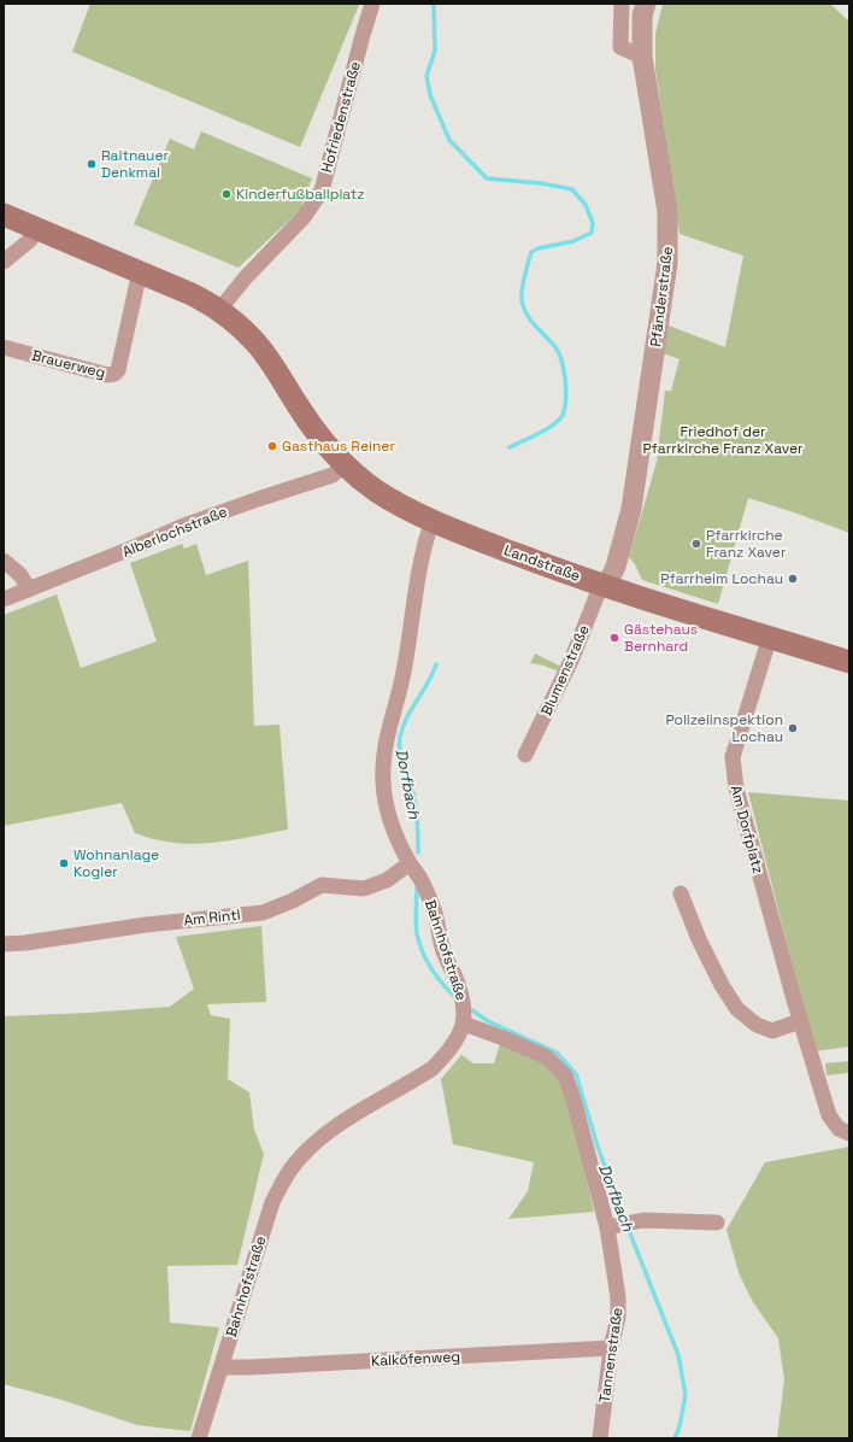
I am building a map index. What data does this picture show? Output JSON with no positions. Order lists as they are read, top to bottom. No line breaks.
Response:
{"streets":{"main road":["Landstraße"],"street":["Hofriedenstraße","Pfänderstraße","Brauerweg","Alberlochstraße","Blumenstraße","Am Dorfplatz","Am Rintl","Bahnhofstraße","Tannenstraße","Kalköfenweg"]},"crossings":[["Hofriedenstraße","Landstraße"],["Pfänderstraße","Landstraße"],["Pfänderstraße","Blumenstraße"],["Alberlochstraße","Landstraße"],["Landstraße","Blumenstraße"],["Landstraße","Am Dorfplatz"],["Landstraße","Bahnhofstraße"],["Am Rintl","Bahnhofstraße"],["Bahnhofstraße","Tannenstraße"],["Bahnhofstraße","Kalköfenweg"],["Tannenstraße","Kalköfenweg"]],"water":["Dorfbach"],"parks":["Friedhof der Pfarrkirche Franz Xaver"],"places":["Raitnauer Denkmal","Kinderfußballplatz","Gasthaus Reiner","Pfarrkirche Franz Xaver","Pfarrheim Lochau","Gästehaus Bernhard","Polizeiinspektion Lochau","Wohnanlage Kogler"]}
